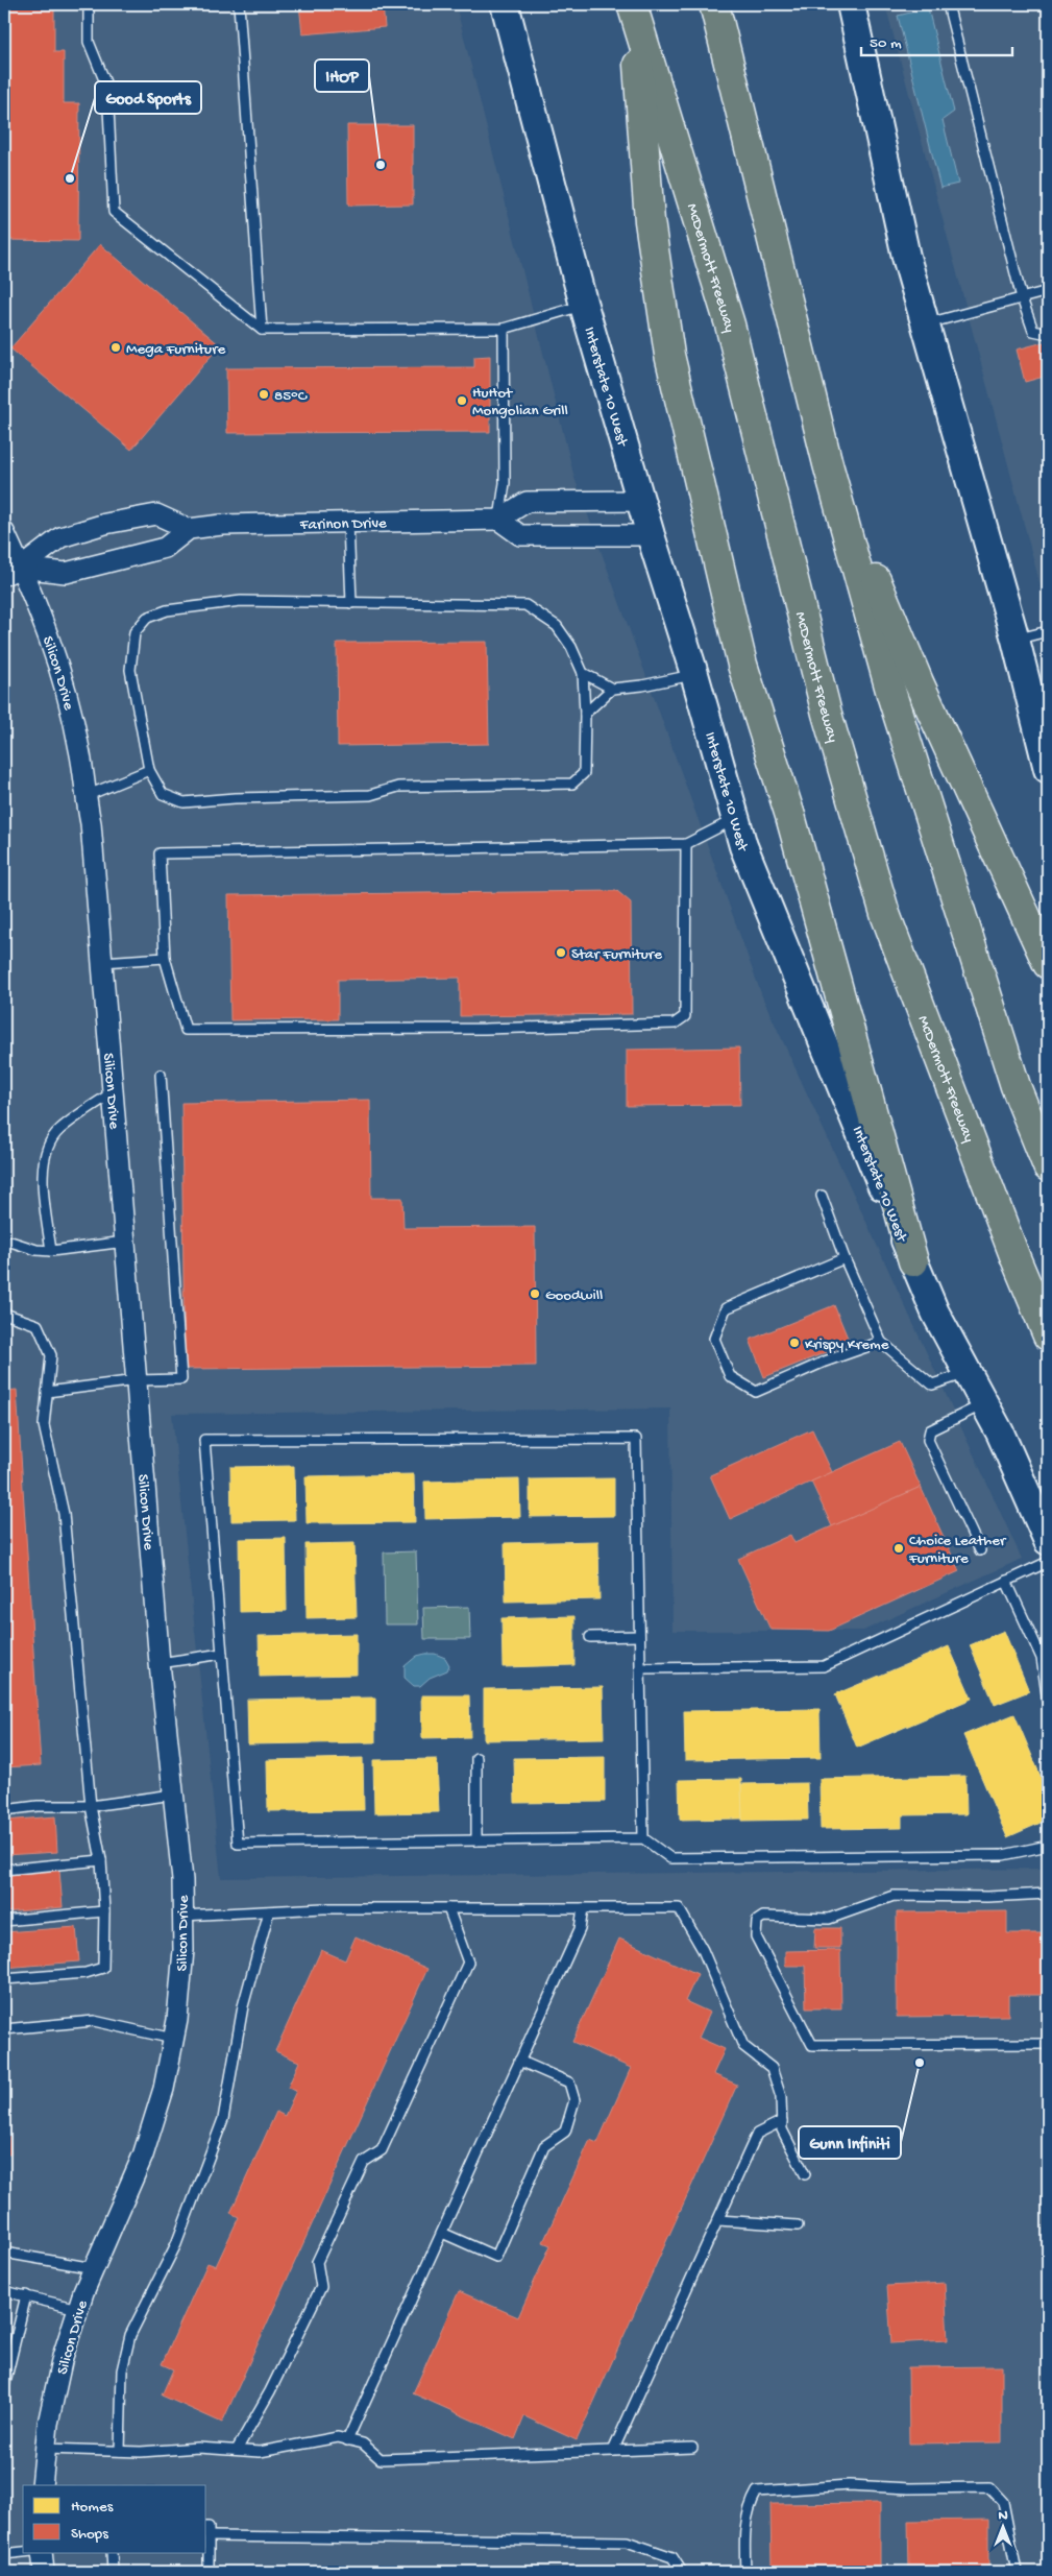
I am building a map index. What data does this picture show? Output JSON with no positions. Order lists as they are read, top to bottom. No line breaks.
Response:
{"streets":{"highway":["McDermott Freeway"],"main road":["Interstate 10 West"],"street":["Farinon Drive","Silicon Drive"]},"places":["IHOP","Good Sports","Mega Furniture","85°C","HuHot Mongolian Grill","Star Furniture","Goodwill","Krispy Kreme","Choice Leather Furniture","Gunn Infiniti"],"legend":["Homes","Shops"],"scale_bar":"50 m","north":"top"}
